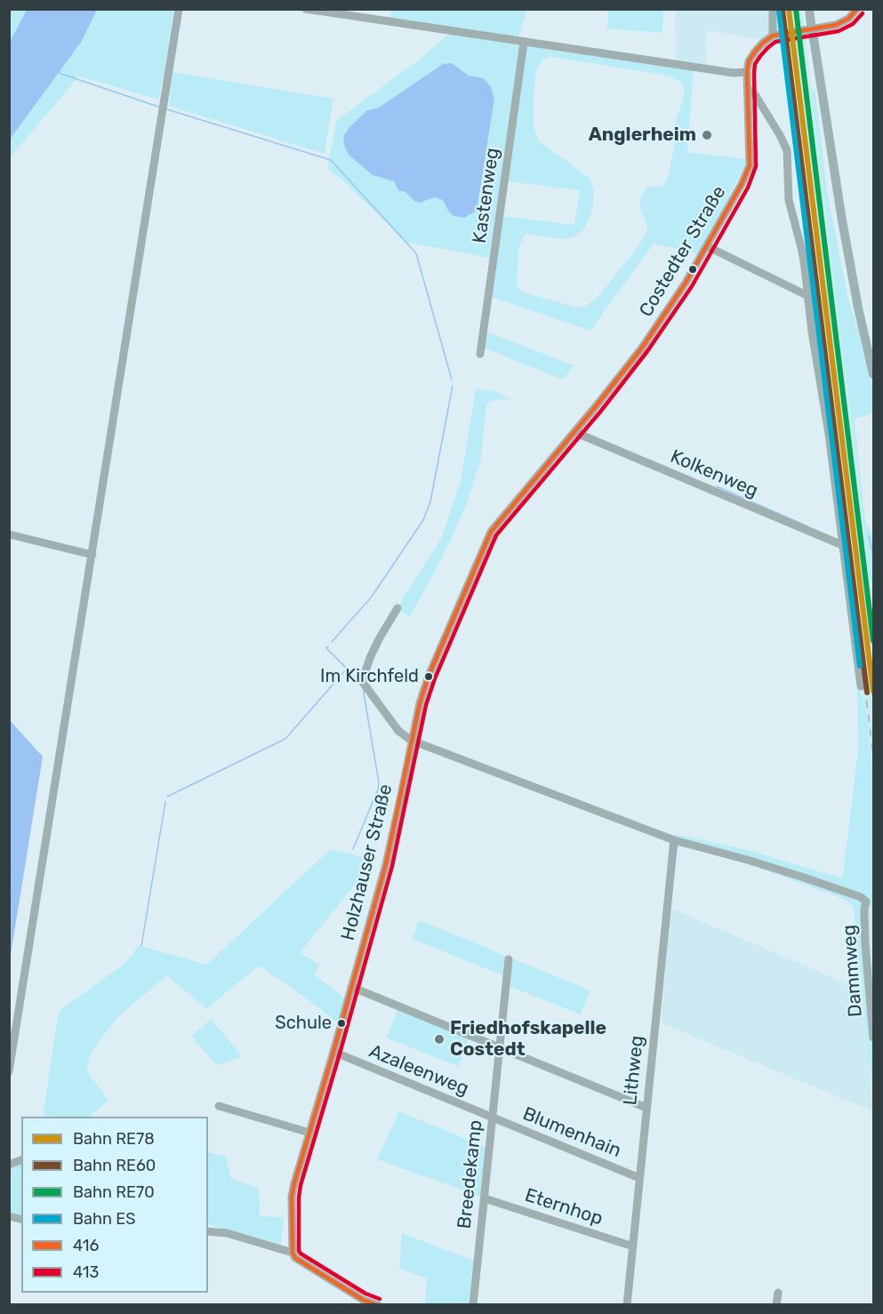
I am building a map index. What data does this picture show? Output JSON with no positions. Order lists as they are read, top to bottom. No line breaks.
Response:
{"streets":{"street":["Kastenweg","Costedter Straße","Kolkenweg","Holzhauser Straße","Dammweg","Azaleenweg","Lithweg","Blumenhain","Breedekamp","Eternhop"]},"crossings":[["Costedter Straße","Kolkenweg"],["Costedter Straße","Holzhauser Straße"],["Kolkenweg","Holzhauser Straße"],["Holzhauser Straße","Azaleenweg"],["Azaleenweg","Blumenhain"],["Azaleenweg","Breedekamp"],["Lithweg","Blumenhain"],["Lithweg","Eternhop"],["Blumenhain","Breedekamp"],["Breedekamp","Eternhop"]],"places":["Anglerheim","Im Kirchfeld","Schule","Friedhofskapelle Costedt"],"lines":["rail line RE78","rail line RE70","transit line 416","rail line RE60","rail line ES","transit line 413"],"legend":["Bahn RE78","Bahn RE60","Bahn RE70","Bahn ES","416","413"]}
